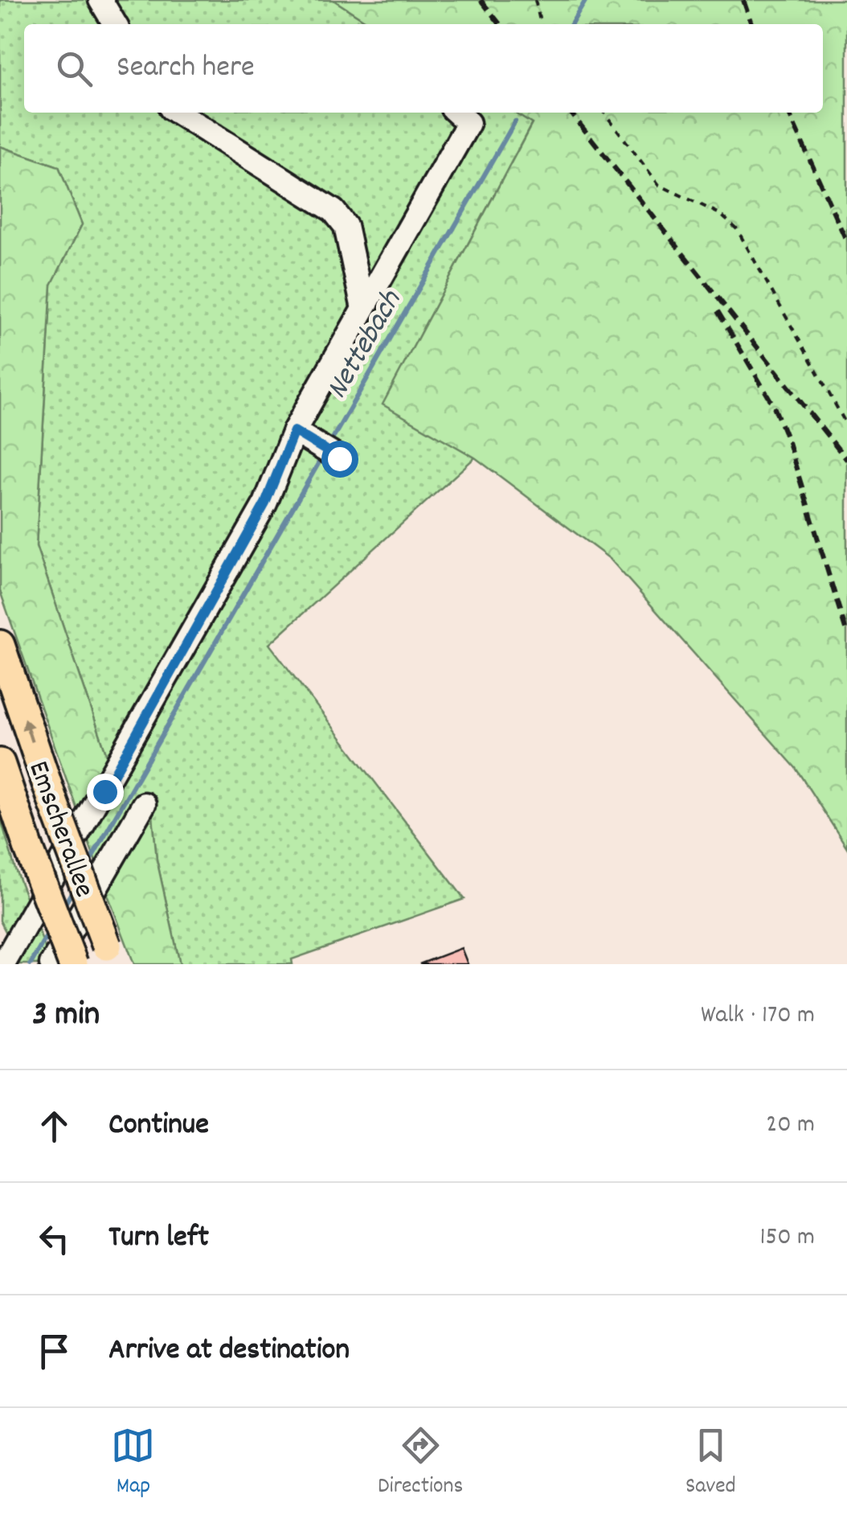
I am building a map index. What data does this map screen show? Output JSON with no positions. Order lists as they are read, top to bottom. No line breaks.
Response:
{"streets":{"main road":["Emscherallee"]},"water":["Nettebach"],"page":{"search":"Search here","heading":["3 min","Walk · 170 m"],"list":[["Continue","20 m"],["Turn left","150 m"],"Arrive at destination"],"nav":["Map","Directions","Saved"]}}
